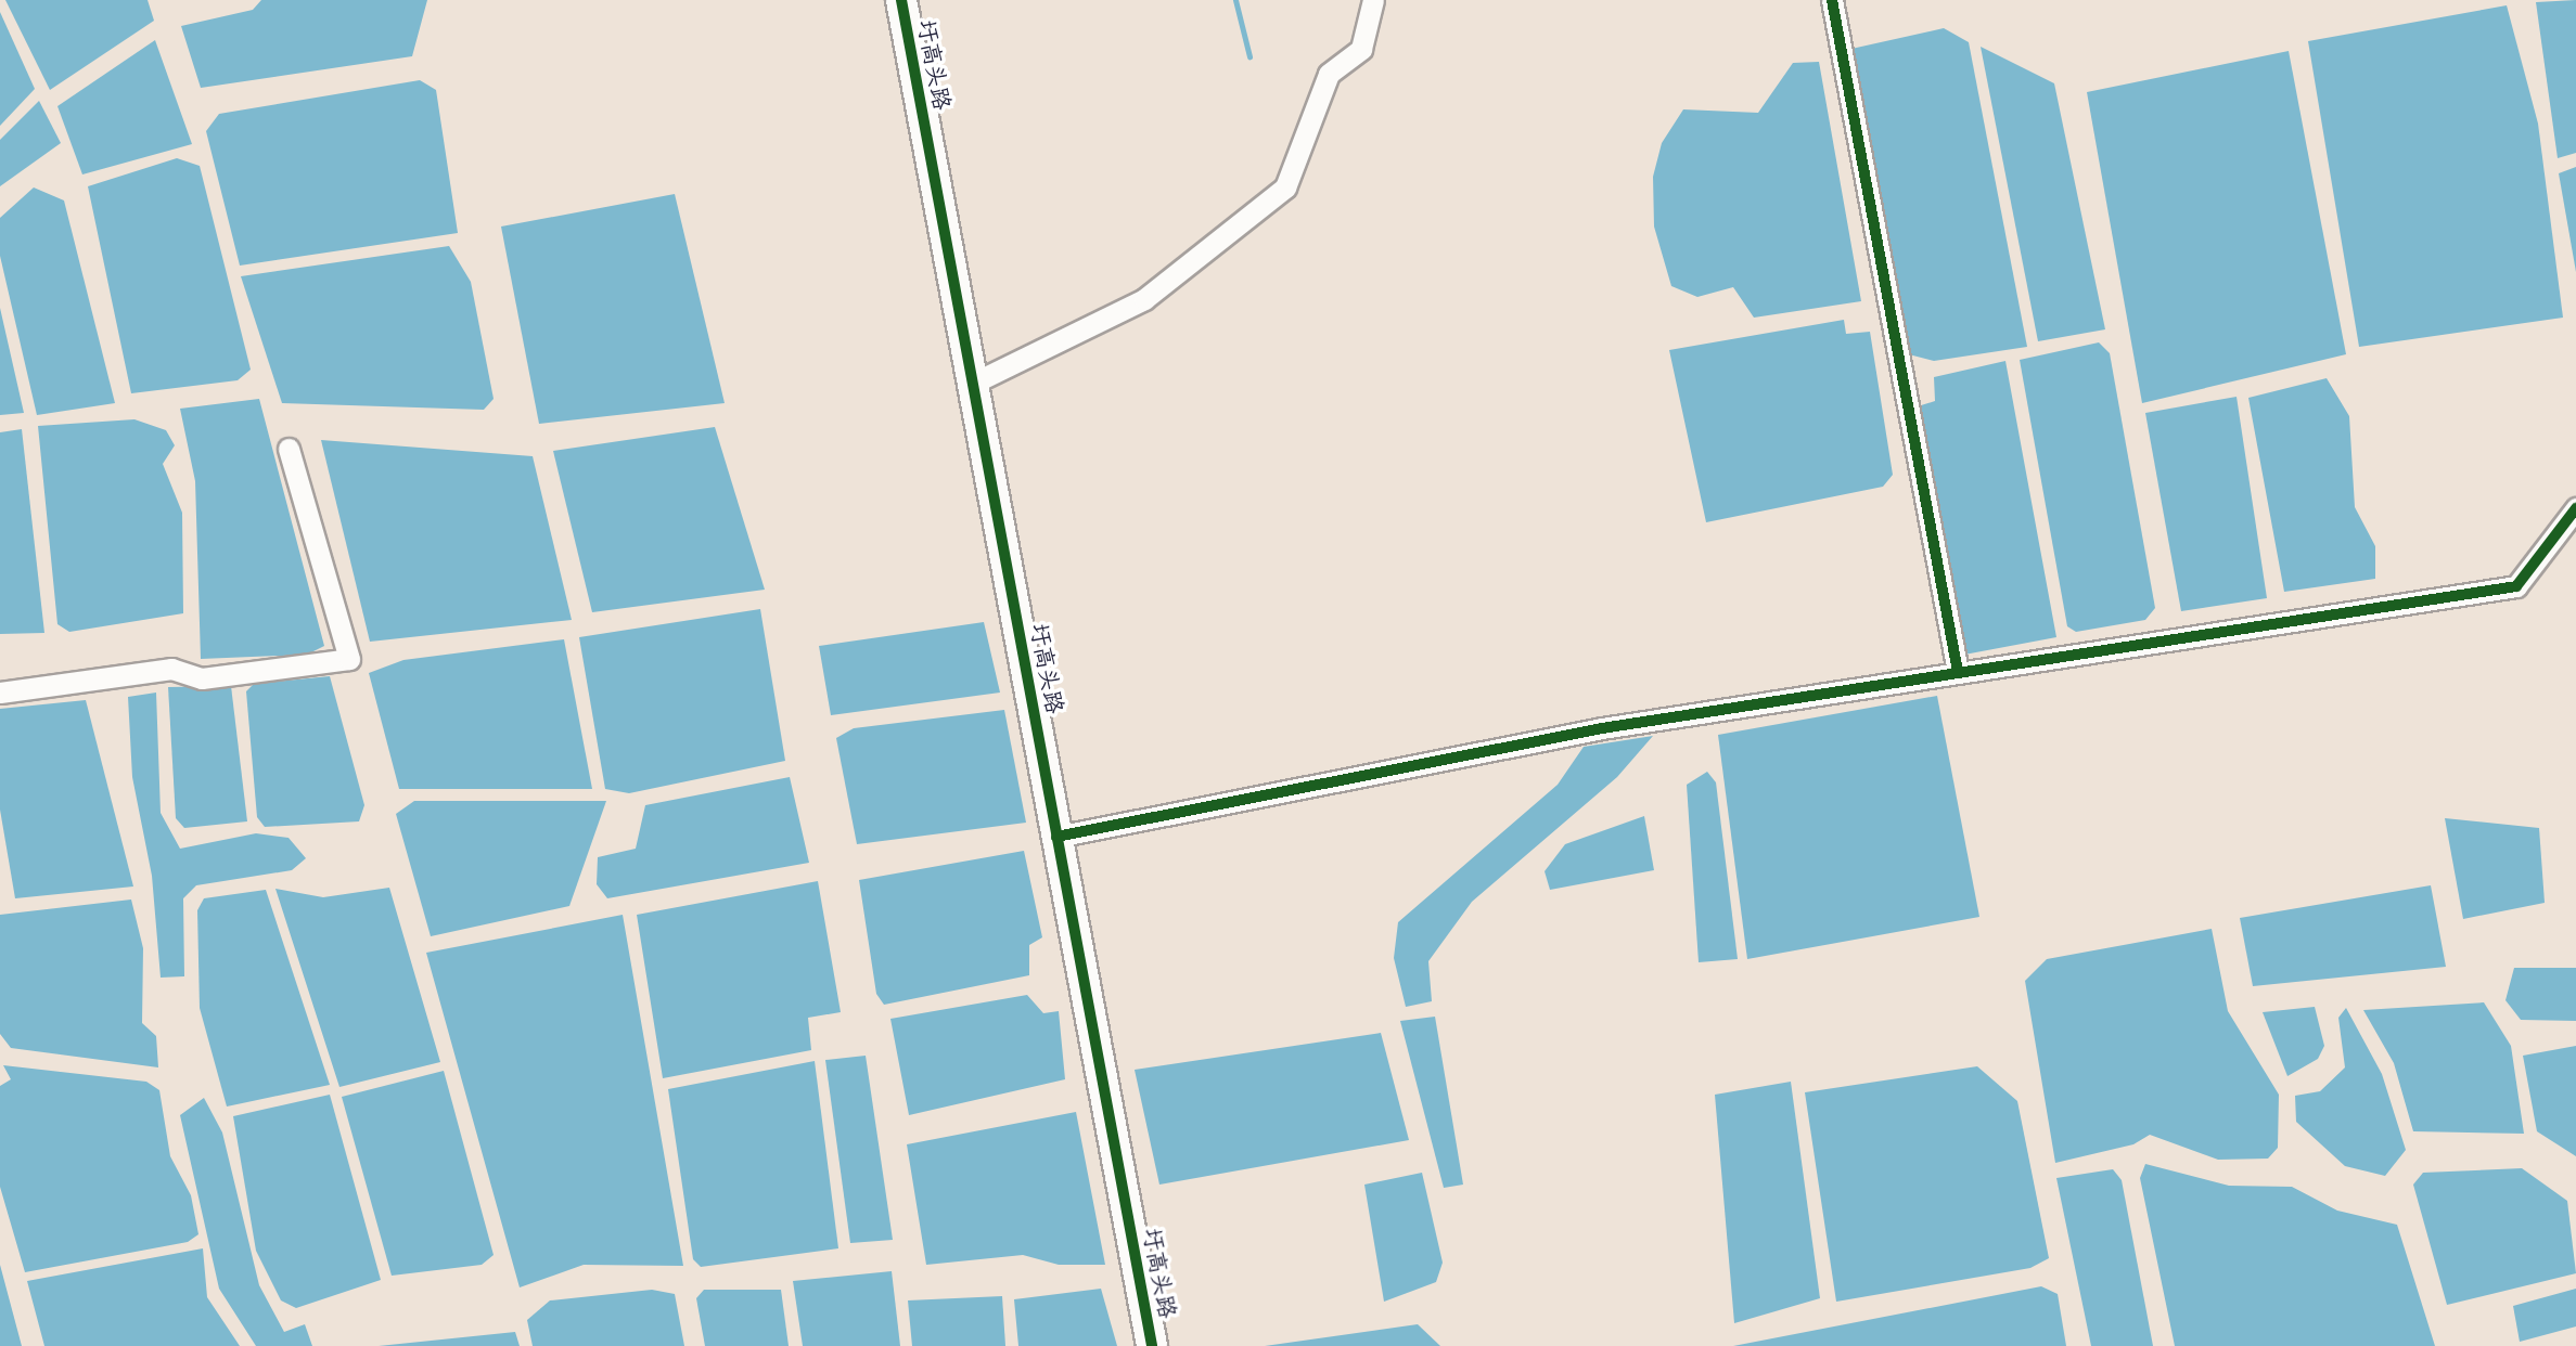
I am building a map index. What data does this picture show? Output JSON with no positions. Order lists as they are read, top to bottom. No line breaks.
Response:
{"streets":{"street":["圩高头路"]}}
